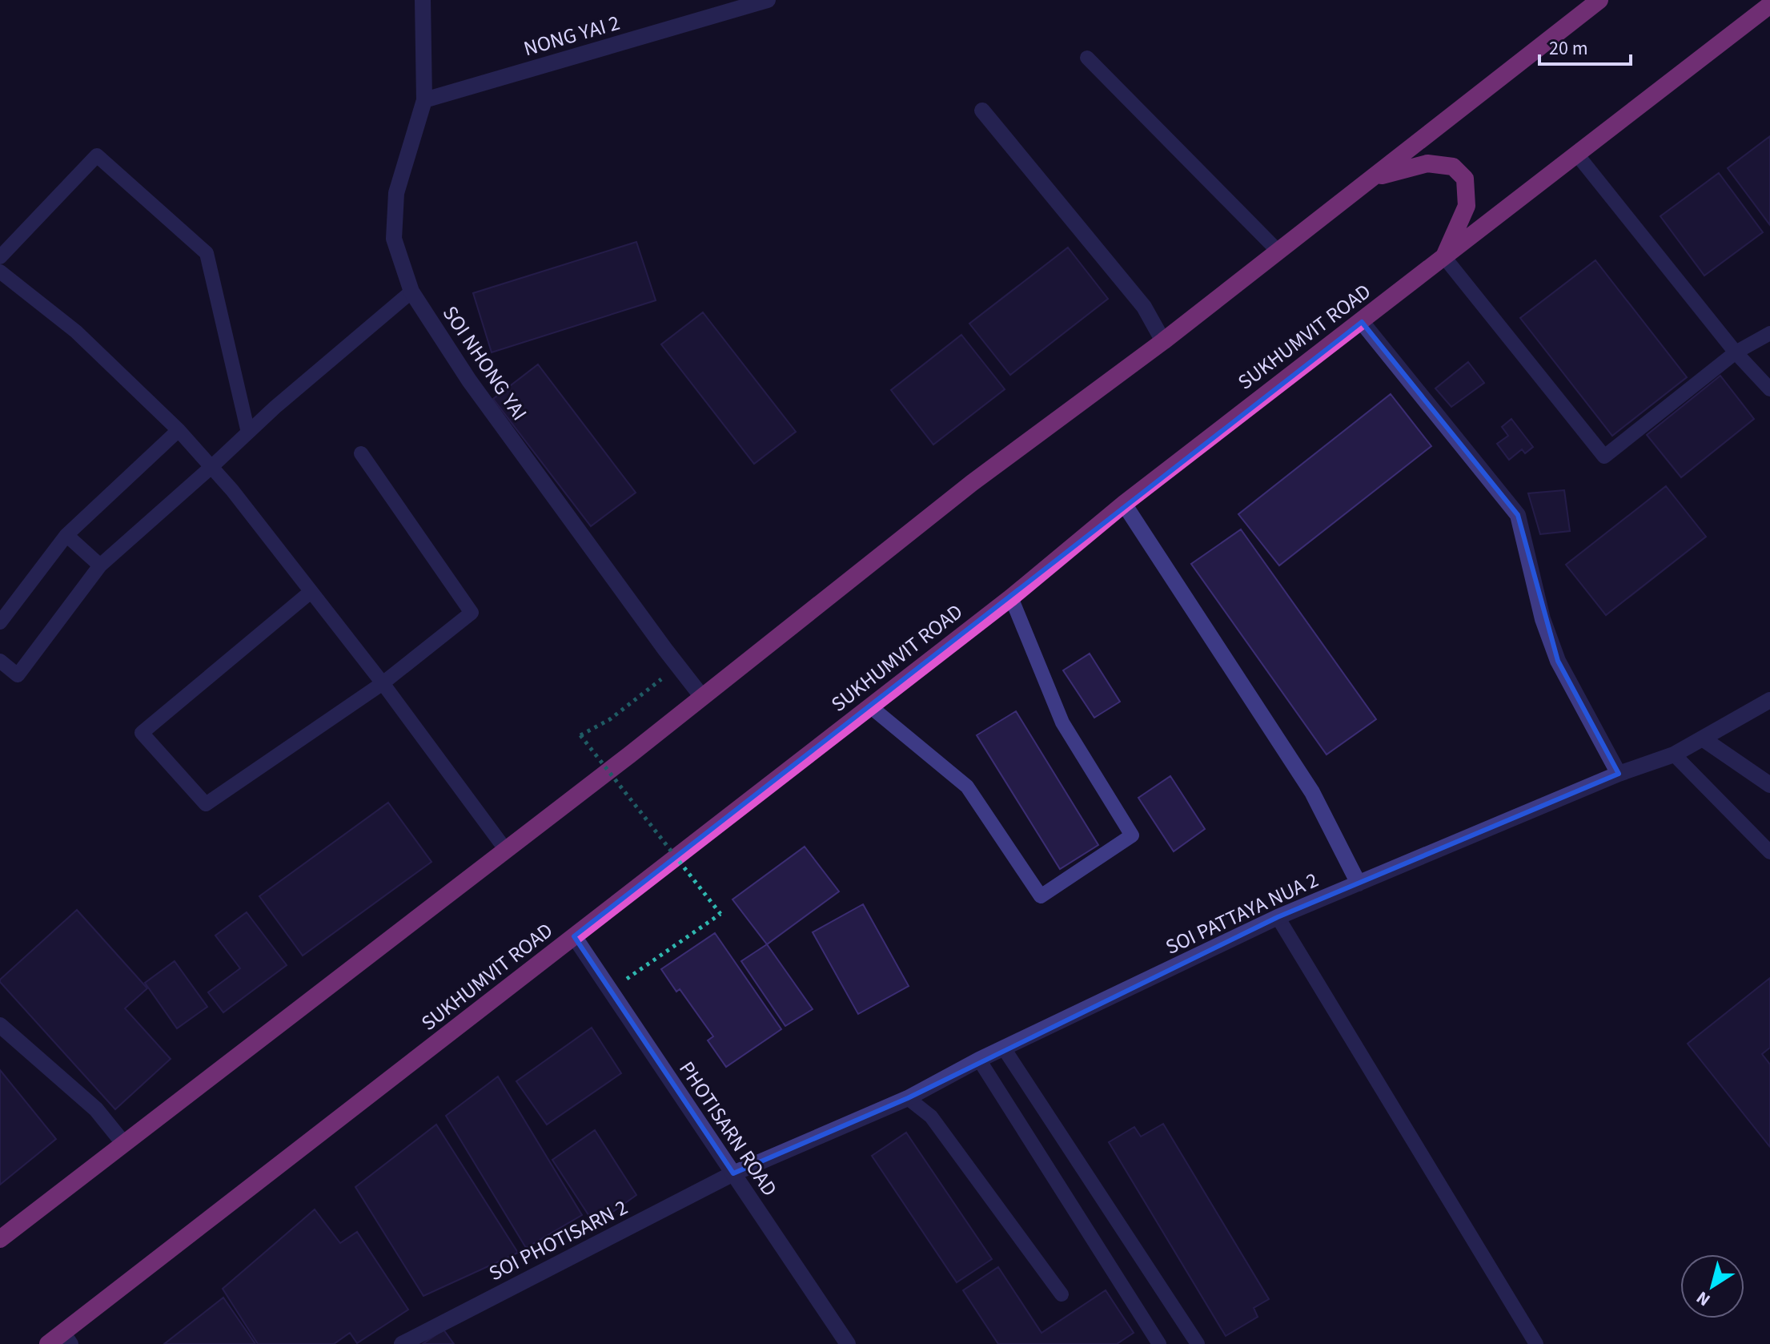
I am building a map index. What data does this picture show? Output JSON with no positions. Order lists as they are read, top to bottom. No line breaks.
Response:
{"streets":{"highway":["SUKHUMVIT ROAD"],"street":["NONG YAI 2","SOI NHONG YAI","SOI PATTAYA NUA 2","PHOTISARN ROAD","SOI PHOTISARN 2"]},"crossings":[["NONG YAI 2","SOI NHONG YAI"],["SUKHUMVIT ROAD","PHOTISARN ROAD"],["SOI PATTAYA NUA 2","PHOTISARN ROAD"],["SOI PATTAYA NUA 2","SOI PHOTISARN 2"],["PHOTISARN ROAD","SOI PHOTISARN 2"]],"scale_bar":"20 m","north":"bottom left"}
